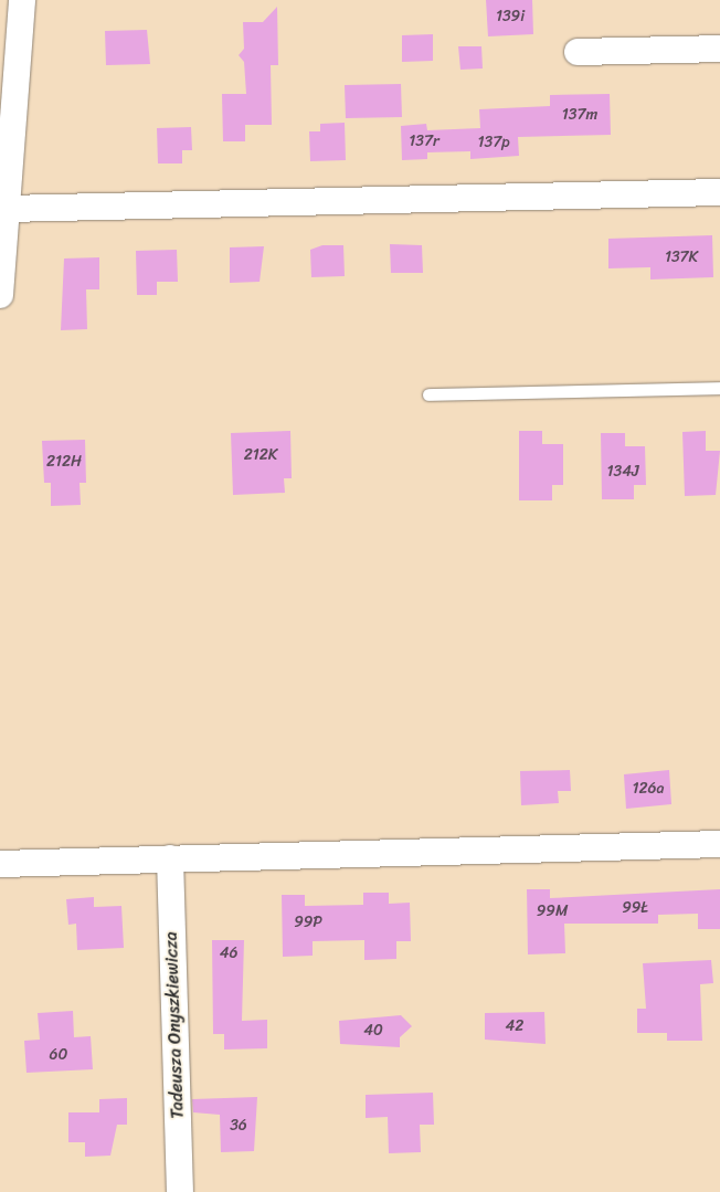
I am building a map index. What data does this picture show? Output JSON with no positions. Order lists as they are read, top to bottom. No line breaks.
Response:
{"streets":{"street":["Tadeusza Onyszkiewicza"]},"house_numbers":["139i","137m","137r","137p","137K","212K","212H","134J","126a","99Ł","99M","99P","46","42","40","60","36"]}
